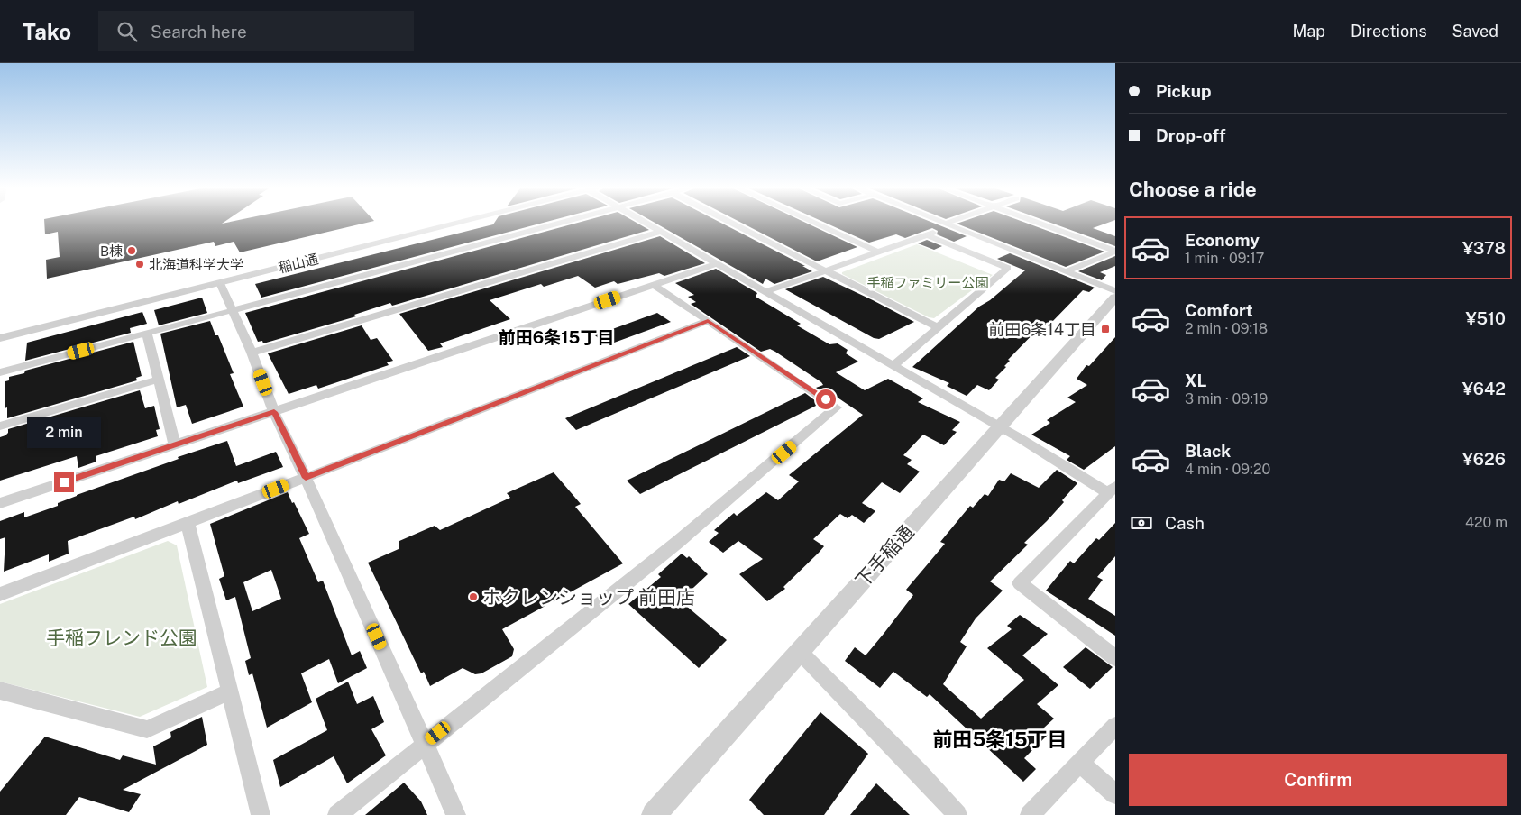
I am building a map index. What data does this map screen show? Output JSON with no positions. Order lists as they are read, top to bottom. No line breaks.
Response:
{"streets":{"street":["稲山通","下手稲通"]},"districts":["前田6条15丁目","前田5条15丁目"],"parks":["手稲ファミリー公園","手稲フレンド公園"],"places":{"other":["B棟","北海道科学大学","ホクレンショップ 前田店"],"transit":["前田6条14丁目"]},"page":{"header":"Tako","search":"Search here","nav":["Map","Directions","Saved"],"banner":["Pickup","Drop-off"],"heading":"Choose a ride","list":[{"name":"Economy","note":"1 min · 09:17","value":"¥378"},{"name":"Comfort","note":"2 min · 09:18","value":"¥510"},{"name":"XL","note":"3 min · 09:19","value":"¥642"},{"name":"Black","note":"4 min · 09:20","value":"¥626"}],"bubble":"2 min","pay":["Cash","420 m"],"buttons":"Confirm"}}
